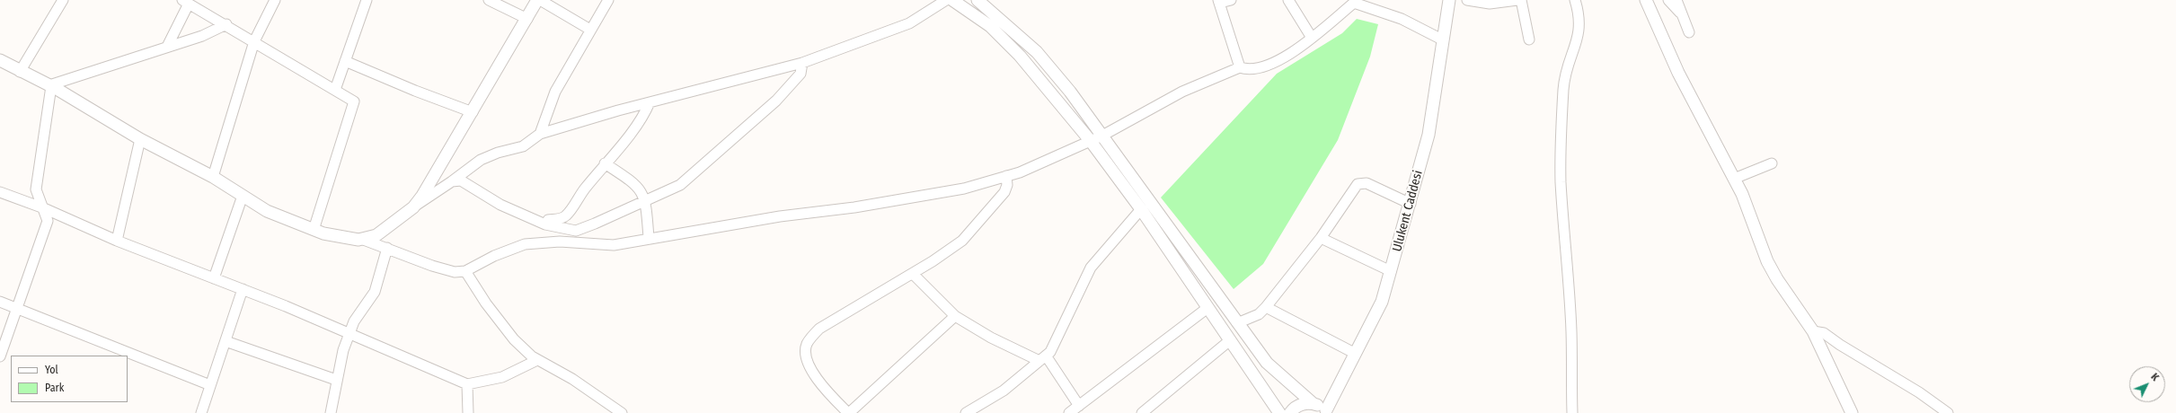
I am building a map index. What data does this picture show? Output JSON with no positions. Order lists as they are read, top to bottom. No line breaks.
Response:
{"streets":{"street":["Ulukent Caddesi"]},"legend":["Yol","Park"],"north":"top right"}
